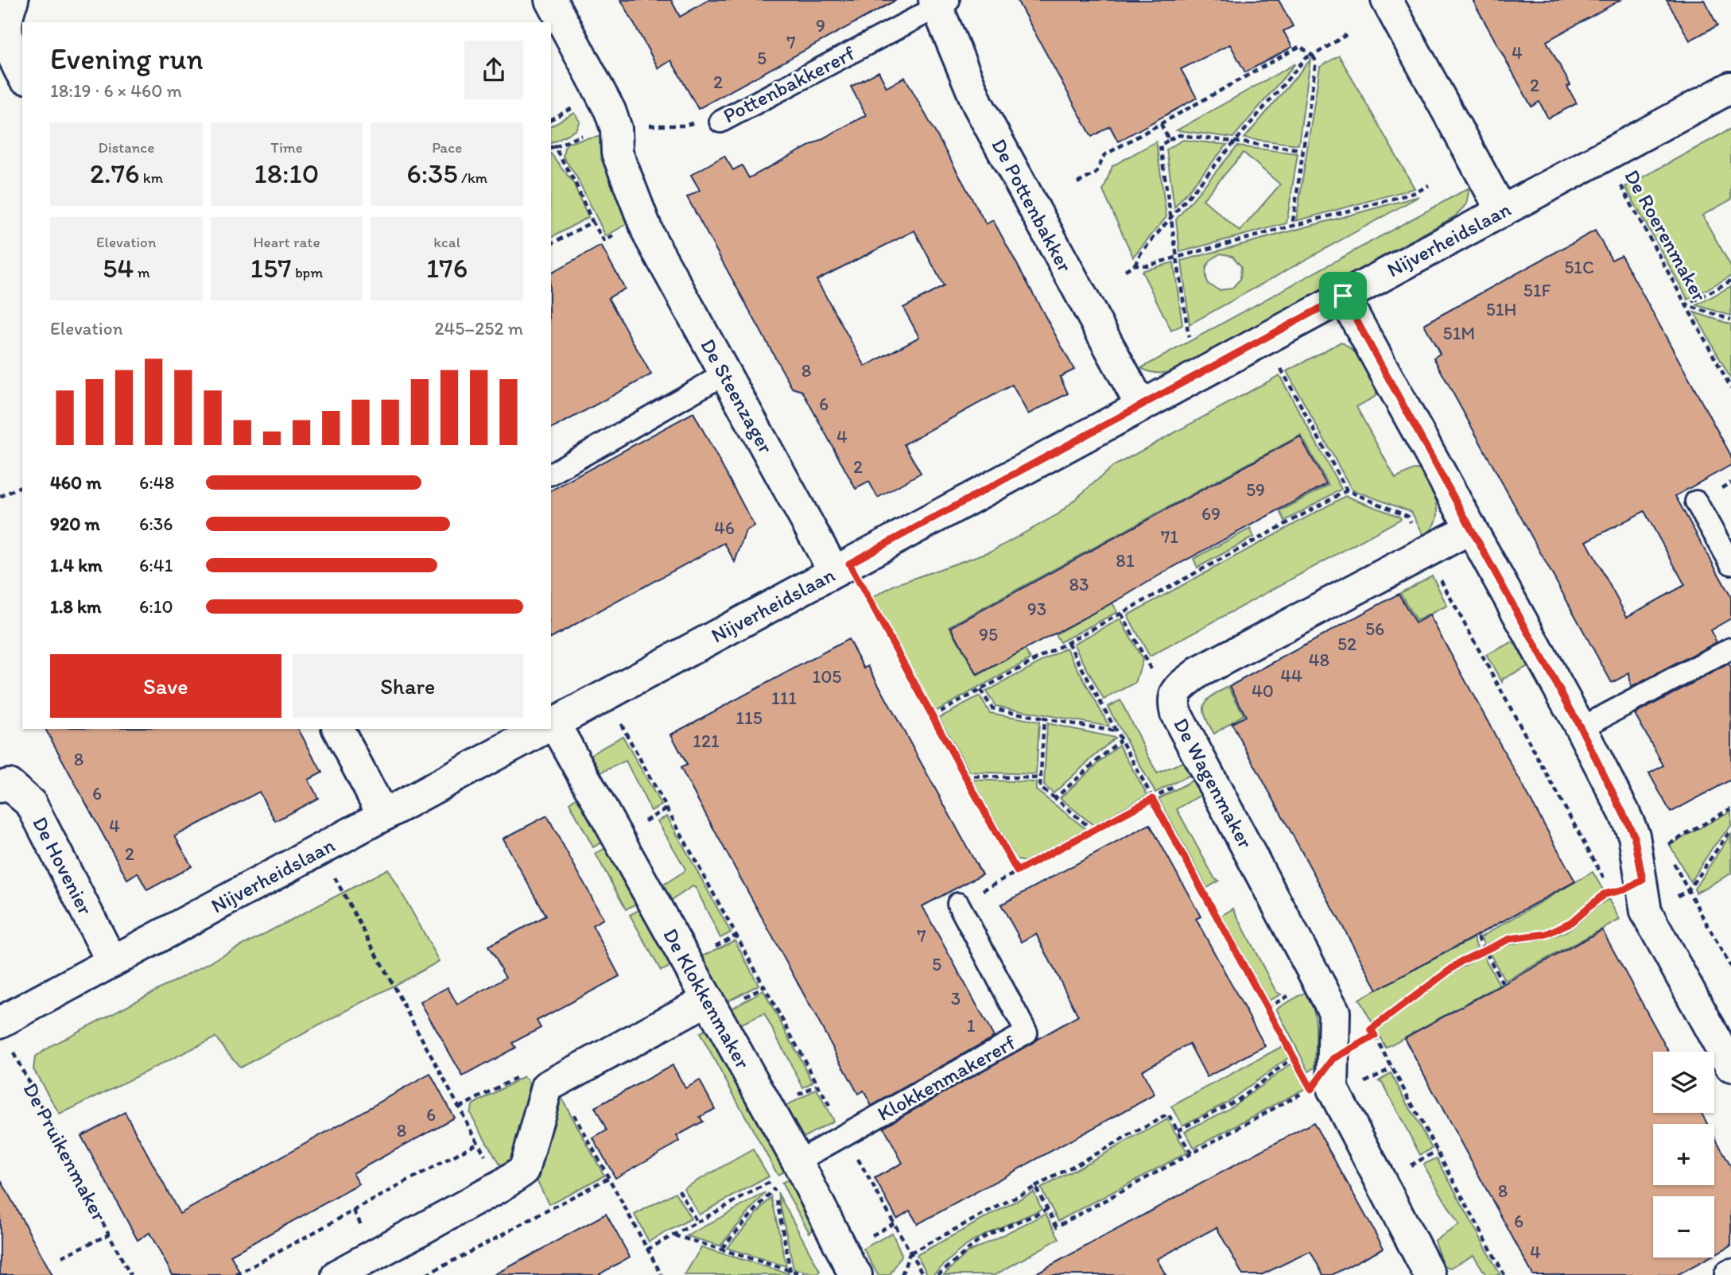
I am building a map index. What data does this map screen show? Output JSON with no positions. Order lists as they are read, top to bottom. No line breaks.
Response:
{"streets":{"street":["De Pottenbakker","Nijverheidslaan","De Steenzager","De Wagenmaker","De Hovenier","De Klokkenmaker"],"lane":["Pottenbakkererf","Klokkenmakererf"],"path":["De Roerenmaker","De Pruikenmaker"]},"crossings":[["Pottenbakkererf","De Pottenbakker"],["Pottenbakkererf","De Steenzager"],["De Pottenbakker","Nijverheidslaan"],["De Roerenmaker","Nijverheidslaan"],["Nijverheidslaan","De Steenzager"],["Nijverheidslaan","De Hovenier"],["Nijverheidslaan","De Pruikenmaker"],["De Klokkenmaker","Klokkenmakererf"]],"house_numbers":["9","7","4","5","2","2","51C","51F","51H","51M","8","6","4","2","59","69","46","71","81","83","93","56","95","52","48","44","105","40","111","115","121","8","6","4","2","7","5","3","1","6","8","8","6","4"],"page":{"heading":["Evening run","18:19 · 6 × 460 m"],"stats":[["Distance","2.76 km"],["Time","18:10"],["Pace","6:35 /km"],["Elevation","54 m"],["Heart rate","157 bpm"],["kcal","176"]],"chart":["Elevation","245–252 m"],"list":[{"name":"460 m","note":"6:48"},{"name":"920 m","note":"6:36"},{"name":"1.4 km","note":"6:41"},{"name":"1.8 km","note":"6:10"}],"buttons":["Save","Share"],"map_buttons":["+","−"]}}
